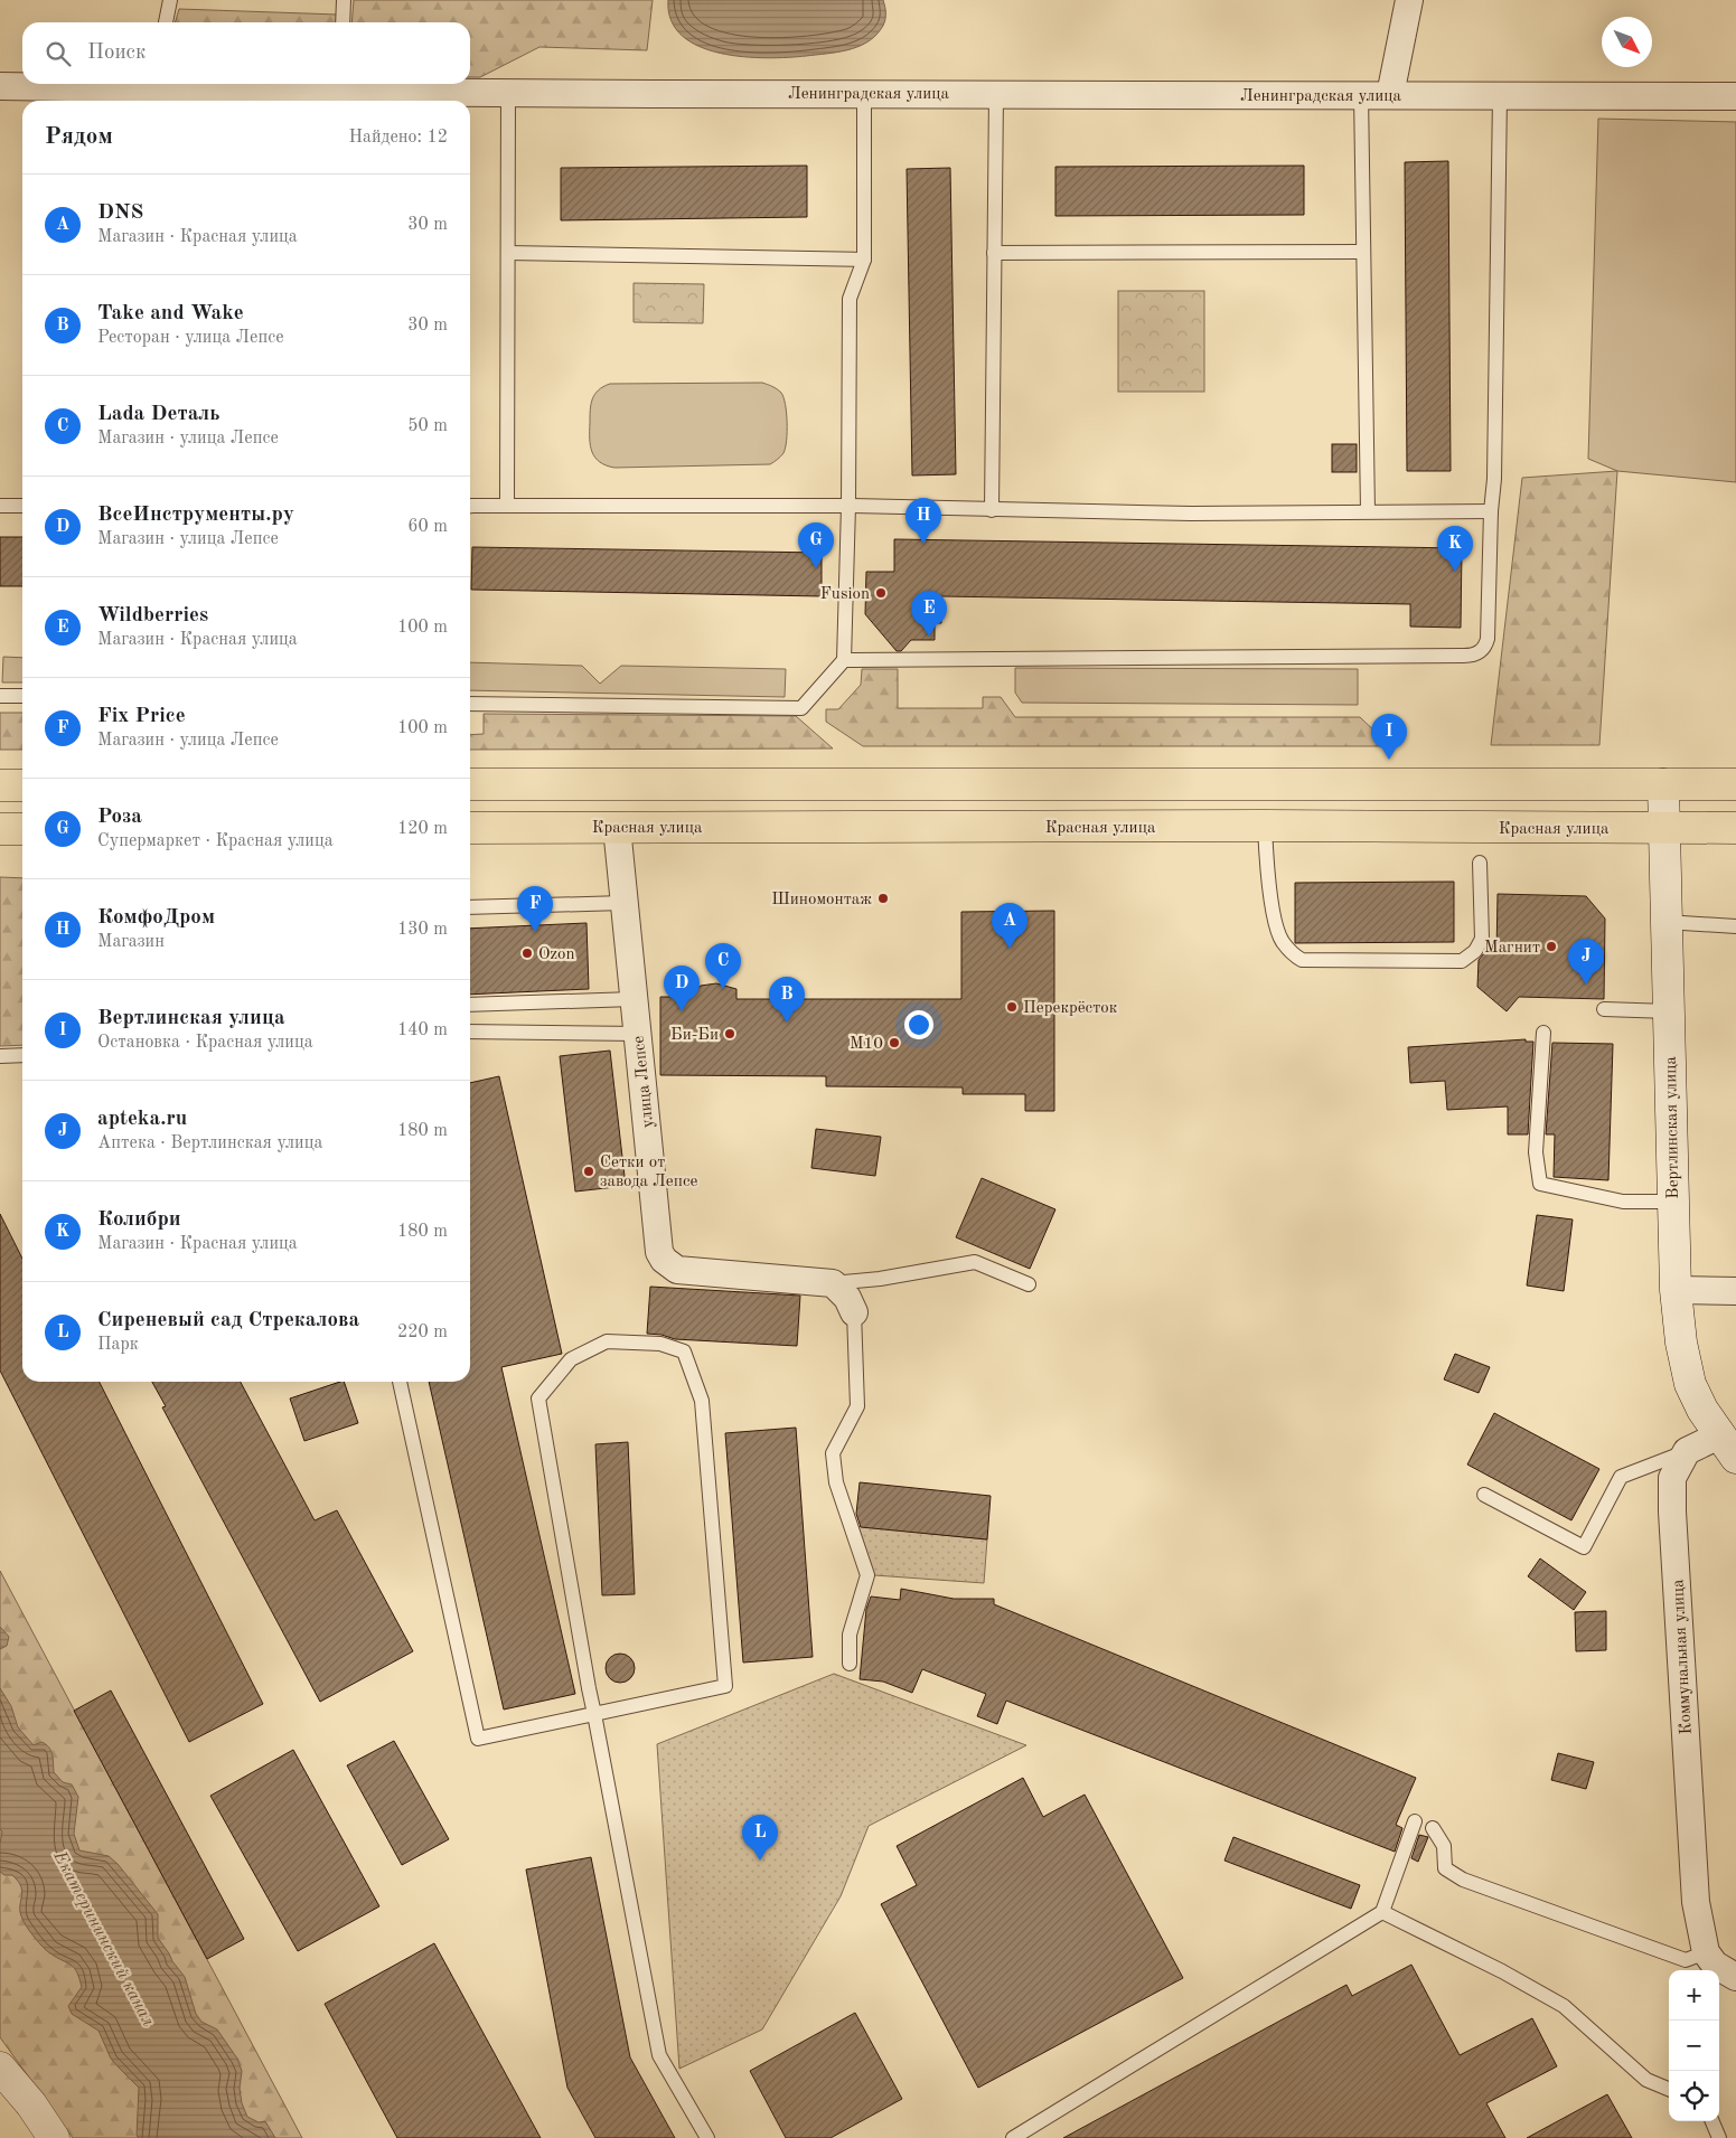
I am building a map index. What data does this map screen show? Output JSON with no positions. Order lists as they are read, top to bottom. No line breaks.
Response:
{"streets":{"highway":["Красная улица"],"main road":["Вертлинская улица"],"street":["Ленинградская улица","улица Лепсе","Коммунальная улица"]},"crossings":[["Красная улица","улица Лепсе"],["Красная улица","Вертлинская улица"]],"water":["Екатерининский канал"],"places":["Fusion","Шиномонтаж","Магнит","Ozon","Перекрёсток","Би-Би","М10","Сетки от завода Лепсе"],"north":"bottom right","page":{"search":"Поиск","heading":["Рядом","Найдено: 12"],"list":[{"mark":"A","name":"DNS","note":"Магазин · Красная улица","value":"30 m"},{"mark":"B","name":"Take and Wake","note":"Ресторан · улица Лепсе","value":"30 m"},{"mark":"C","name":"Lada Dеталь","note":"Магазин · улица Лепсе","value":"50 m"},{"mark":"D","name":"ВсеИнструменты.ру","note":"Магазин · улица Лепсе","value":"60 m"},{"mark":"E","name":"Wildberries","note":"Магазин · Красная улица","value":"100 m"},{"mark":"F","name":"Fix Price","note":"Магазин · улица Лепсе","value":"100 m"},{"mark":"G","name":"Роза","note":"Супермаркет · Красная улица","value":"120 m"},{"mark":"H","name":"КомфоДром","note":"Магазин","value":"130 m"},{"mark":"I","name":"Вертлинская улица","note":"Остановка · Красная улица","value":"140 m"},{"mark":"J","name":"apteka.ru","note":"Аптека · Вертлинская улица","value":"180 m"},{"mark":"K","name":"Колибри","note":"Магазин · Красная улица","value":"180 m"},{"mark":"L","name":"Сиреневый сад Стрекалова","note":"Парк","value":"220 m"}],"pins":["H","G","K","E","I","F","A","J","C","D","B","L"],"map_buttons":["+","−"]}}
